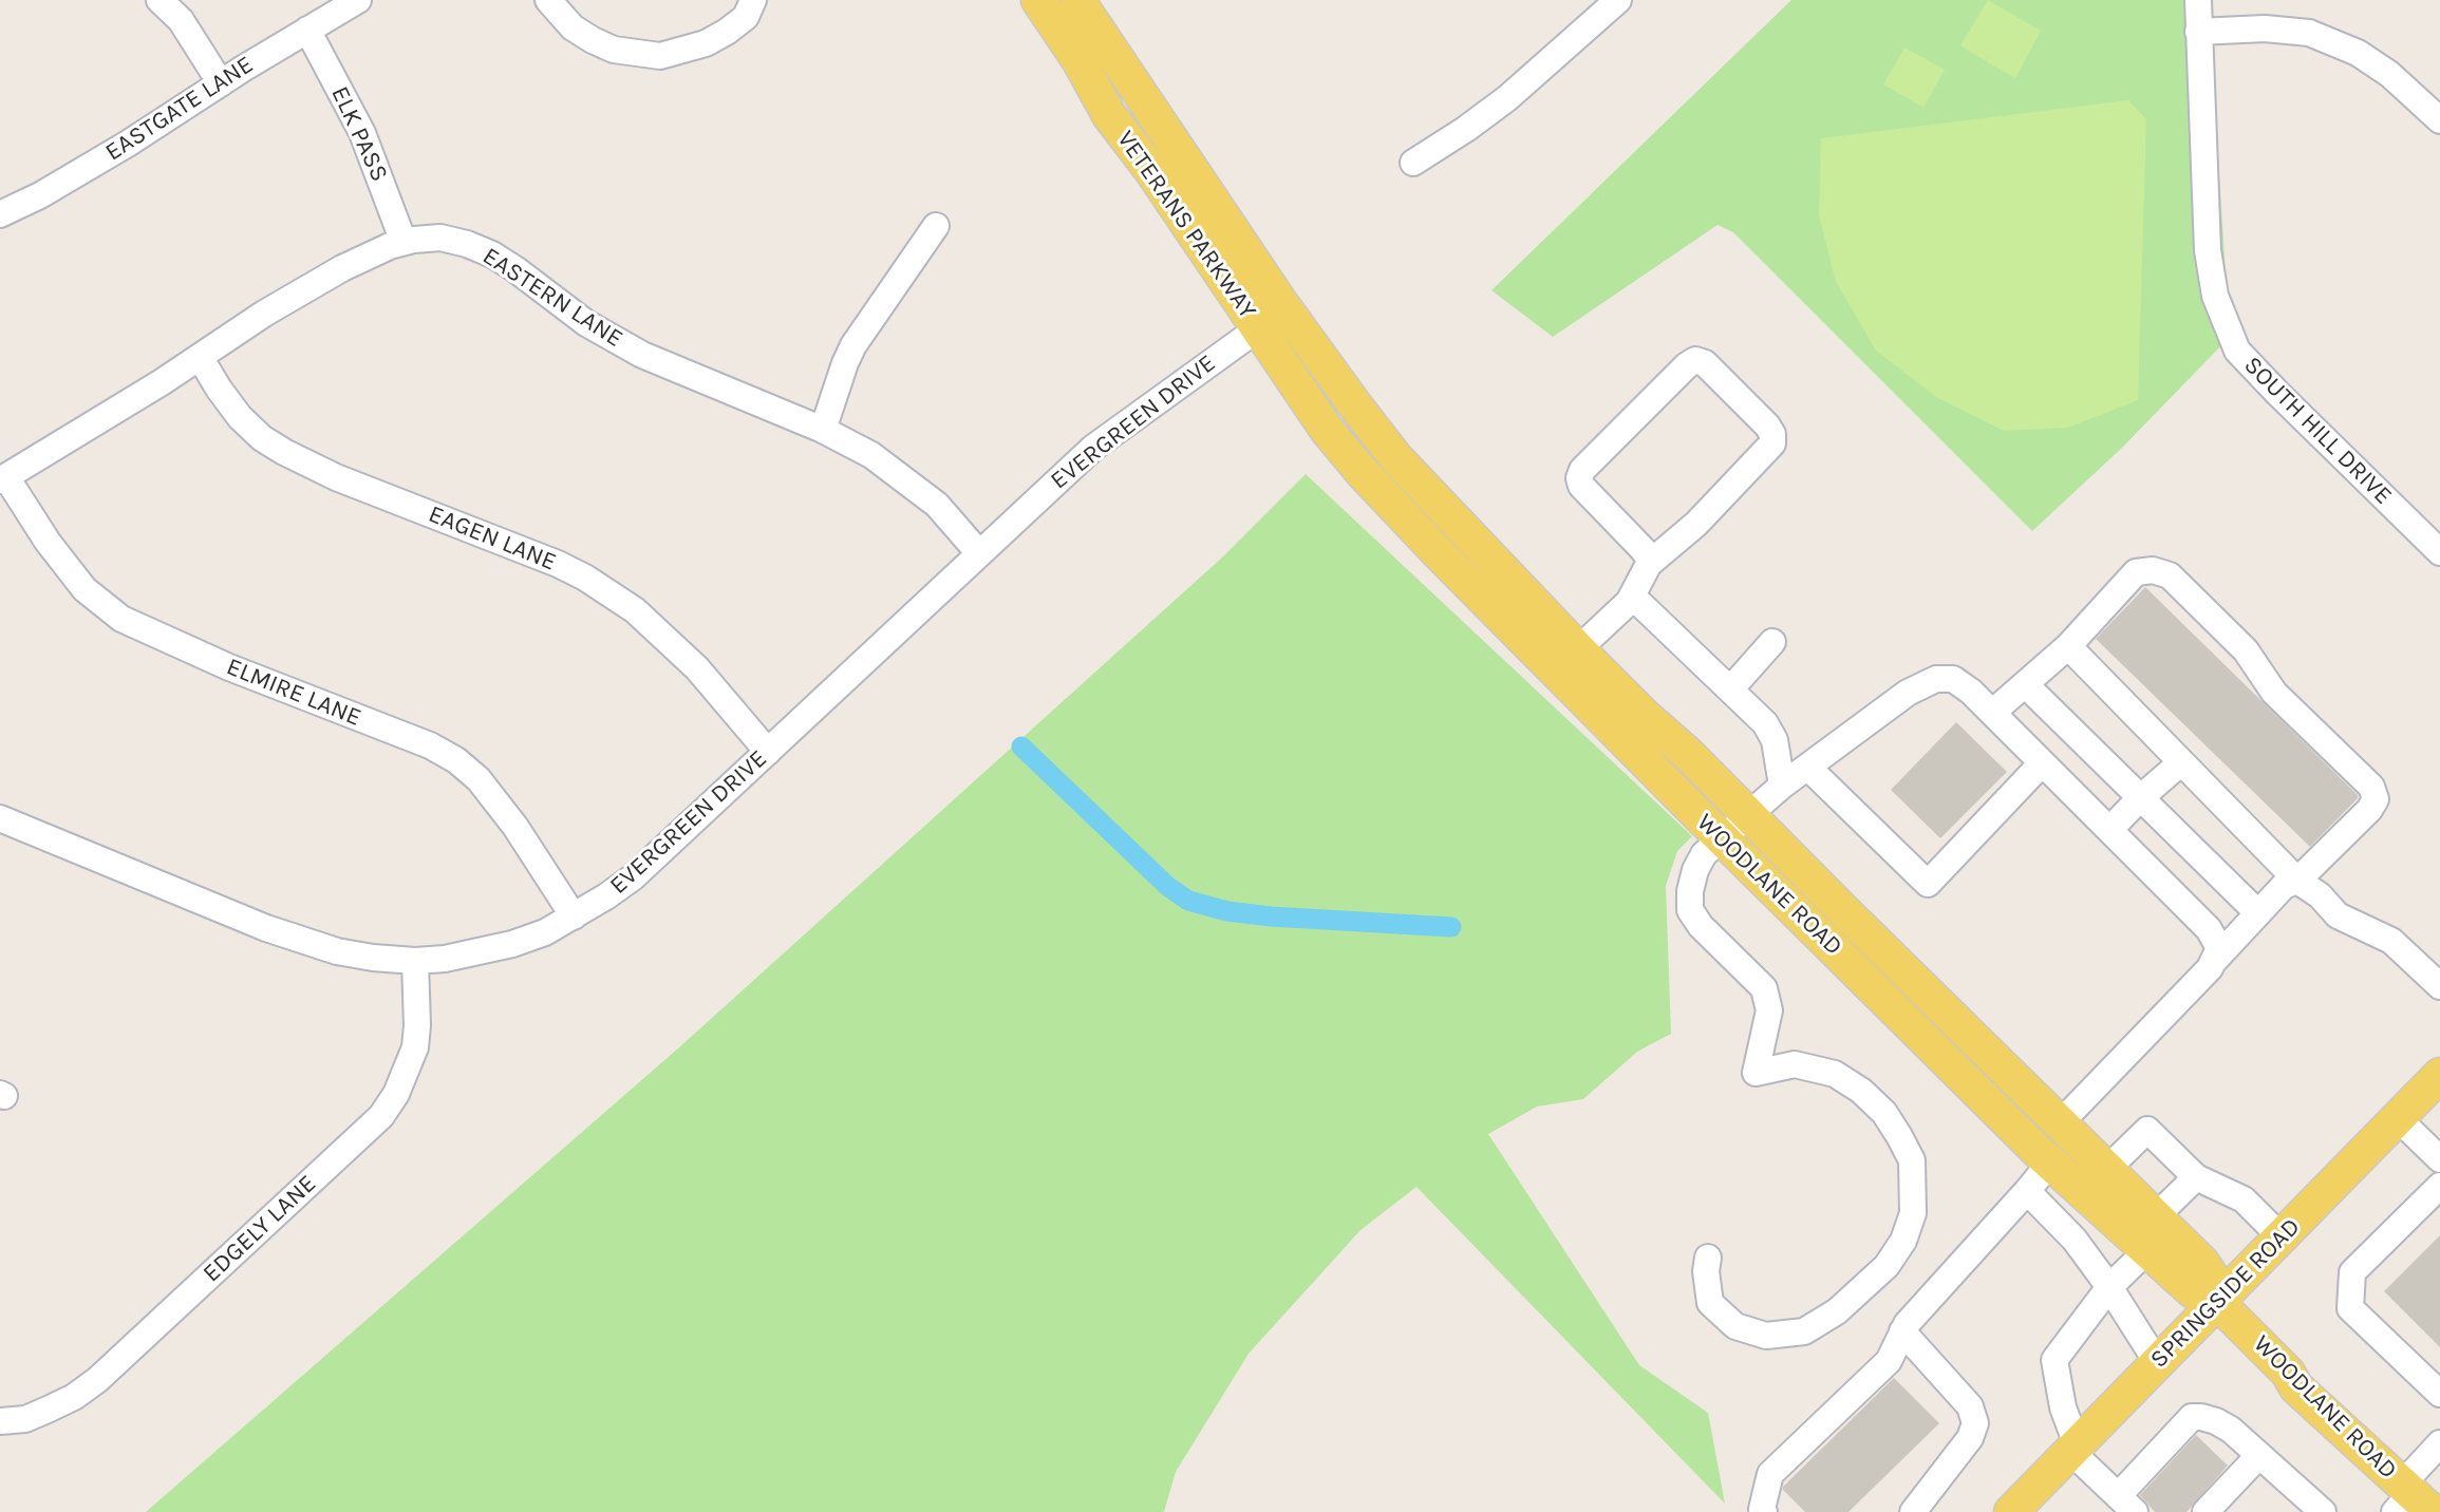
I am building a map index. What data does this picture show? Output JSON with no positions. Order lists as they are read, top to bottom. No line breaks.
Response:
{"streets":{"main road":["VETERANS PARKWAY","WOODLANE ROAD","SPRINGSIDE ROAD"],"street":["EASTGATE LANE","ELK PASS","EASTERN LANE","EVERGREEN DRIVE","SOUTH HILL DRIVE","EAGEN LANE","ELMIRE LANE","EDGELY LANE"]},"crossings":[["EASTGATE LANE","ELK PASS"],["ELK PASS","EASTERN LANE"],["VETERANS PARKWAY","EVERGREEN DRIVE"],["VETERANS PARKWAY","WOODLANE ROAD"],["EASTERN LANE","EVERGREEN DRIVE"],["EASTERN LANE","EAGEN LANE"],["EASTERN LANE","ELMIRE LANE"],["EVERGREEN DRIVE","EAGEN LANE"],["EVERGREEN DRIVE","ELMIRE LANE"],["EVERGREEN DRIVE","EDGELY LANE"],["WOODLANE ROAD","SPRINGSIDE ROAD"]]}
